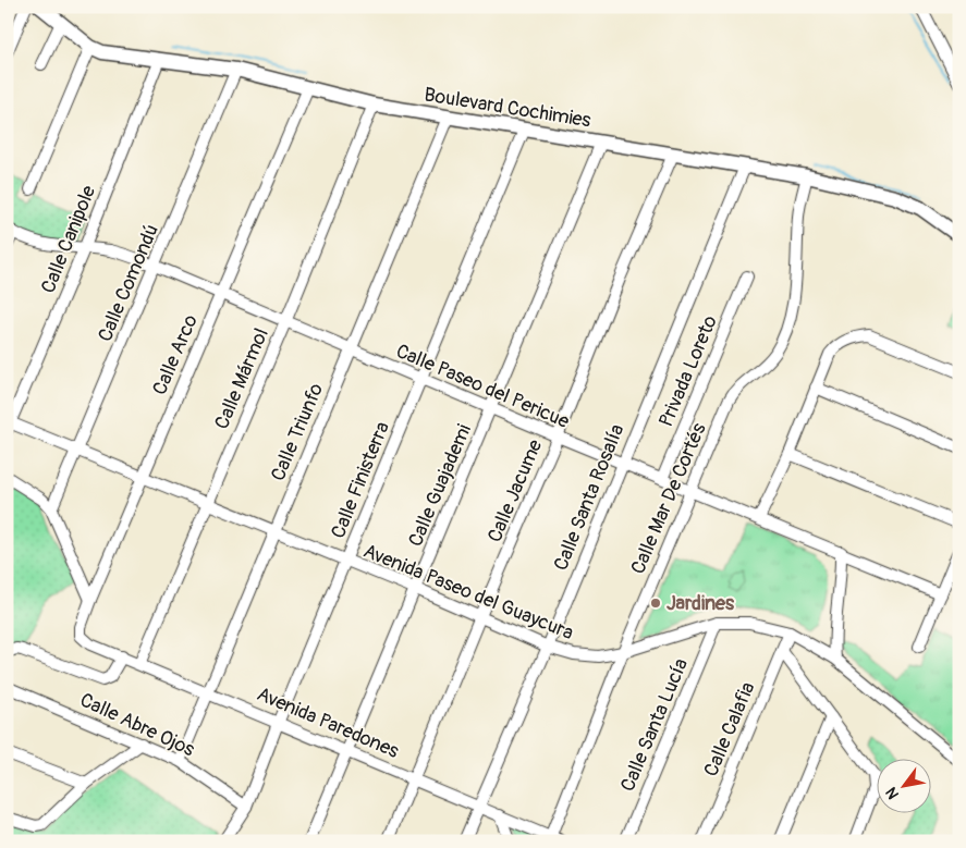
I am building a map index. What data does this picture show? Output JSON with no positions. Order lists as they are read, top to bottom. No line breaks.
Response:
{"streets":{"main road":["Boulevard Cochimies"],"street":["Calle Canipole","Calle Comondú","Calle Arco","Privada Loreto","Calle Mármol","Calle Paseo del Pericue","Calle Triunfo","Calle Finisterra","Calle Guajademi","Calle Jacume","Calle Santa Rosalía","Calle Mar De Cortés","Avenida Paseo del Guaycura","Avenida Paredones","Calle Abre Ojos","Calle Santa Lucía","Calle Calafia"]},"crossings":[["Boulevard Cochimies","Calle Canipole"],["Boulevard Cochimies","Calle Comondú"],["Boulevard Cochimies","Calle Arco"],["Boulevard Cochimies","Calle Mármol"],["Boulevard Cochimies","Calle Triunfo"],["Boulevard Cochimies","Calle Finisterra"],["Boulevard Cochimies","Calle Guajademi"],["Boulevard Cochimies","Calle Jacume"],["Boulevard Cochimies","Calle Santa Rosalía"],["Boulevard Cochimies","Calle Mar De Cortés"],["Calle Canipole","Calle Paseo del Pericue"],["Calle Canipole","Avenida Paseo del Guaycura"],["Calle Comondú","Calle Paseo del Pericue"],["Calle Comondú","Avenida Paseo del Guaycura"],["Calle Arco","Calle Paseo del Pericue"],["Calle Arco","Avenida Paseo del Guaycura"],["Calle Arco","Avenida Paredones"],["Privada Loreto","Calle Paseo del Pericue"],["Calle Mármol","Calle Paseo del Pericue"],["Calle Mármol","Avenida Paseo del Guaycura"],["Calle Mármol","Avenida Paredones"],["Calle Paseo del Pericue","Calle Triunfo"],["Calle Paseo del Pericue","Calle Finisterra"],["Calle Paseo del Pericue","Calle Guajademi"],["Calle Paseo del Pericue","Calle Jacume"],["Calle Paseo del Pericue","Calle Santa Rosalía"],["Calle Paseo del Pericue","Calle Mar De Cortés"],["Calle Triunfo","Avenida Paseo del Guaycura"],["Calle Triunfo","Avenida Paredones"],["Calle Triunfo","Calle Abre Ojos"],["Calle Finisterra","Avenida Paseo del Guaycura"],["Calle Finisterra","Avenida Paredones"],["Calle Finisterra","Calle Abre Ojos"],["Calle Guajademi","Avenida Paseo del Guaycura"],["Calle Guajademi","Avenida Paredones"],["Calle Jacume","Avenida Paseo del Guaycura"],["Calle Jacume","Avenida Paredones"],["Calle Santa Rosalía","Avenida Paseo del Guaycura"],["Calle Santa Rosalía","Avenida Paredones"],["Calle Mar De Cortés","Avenida Paseo del Guaycura"],["Calle Mar De Cortés","Avenida Paredones"],["Avenida Paseo del Guaycura","Calle Santa Lucía"],["Avenida Paseo del Guaycura","Calle Calafia"]],"places":["Jardines"],"north":"bottom left"}
